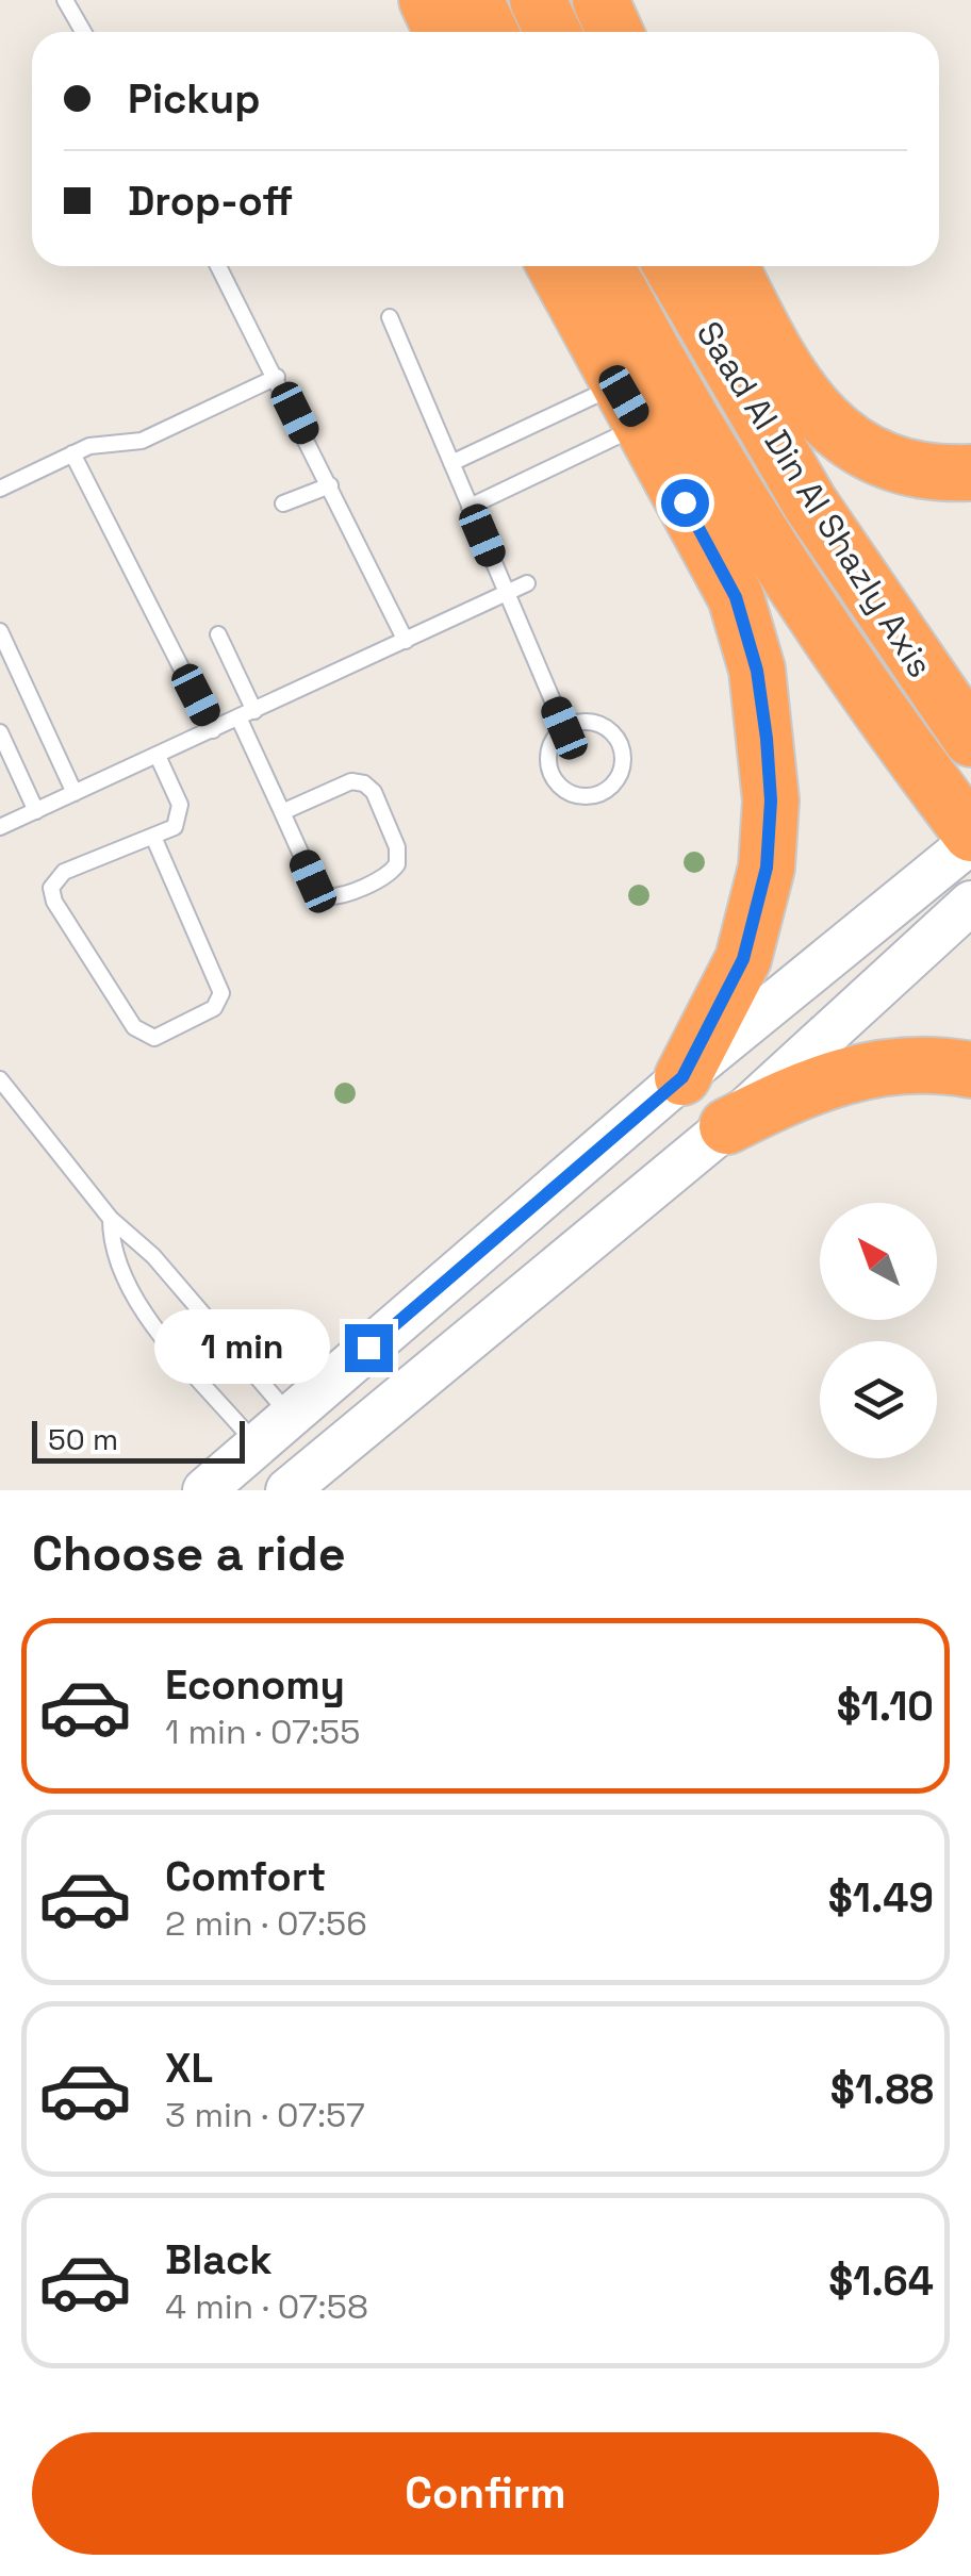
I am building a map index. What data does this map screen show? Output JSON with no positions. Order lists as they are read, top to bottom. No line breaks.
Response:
{"streets":{"highway":["Saad Al Din Al Shazly Axis"]},"scale_bar":"50 m","north":"top left","page":{"banner":["Pickup","Drop-off"],"bubble":"1 min","scale":"50 m","heading":"Choose a ride","list":[{"name":"Economy","note":"1 min · 07:55","value":"$1.10"},{"name":"Comfort","note":"2 min · 07:56","value":"$1.49"},{"name":"XL","note":"3 min · 07:57","value":"$1.88"},{"name":"Black","note":"4 min · 07:58","value":"$1.64"}],"buttons":"Confirm"}}
